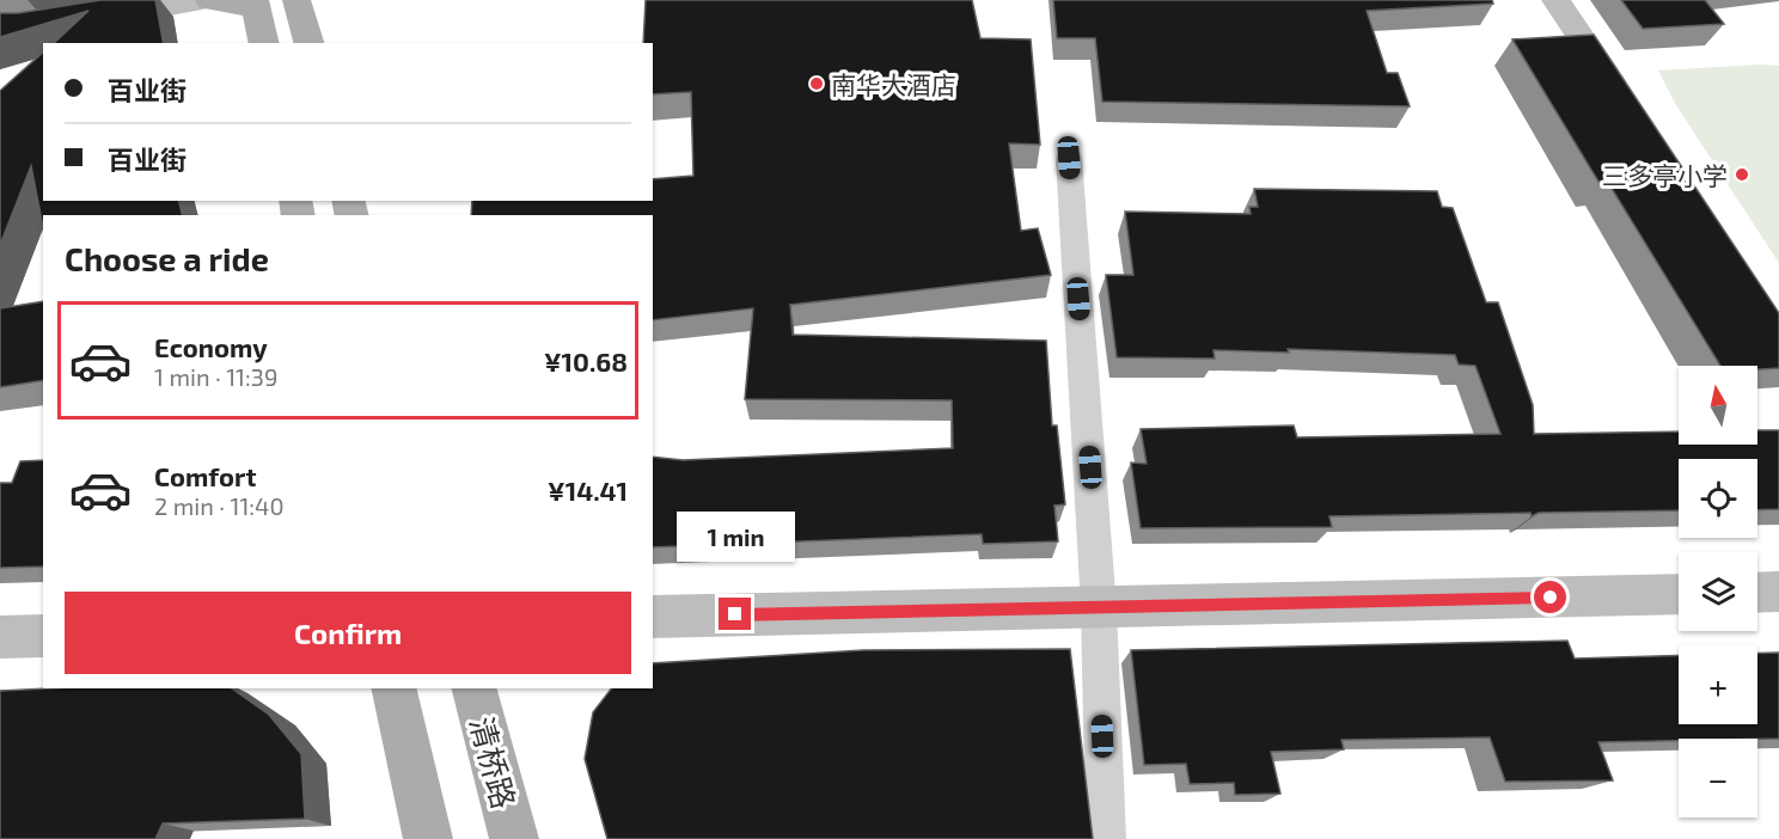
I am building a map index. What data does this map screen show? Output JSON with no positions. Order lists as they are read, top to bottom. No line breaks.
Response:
{"streets":{"main road":["清桥路"]},"places":["南华大酒店","三多亭小学"],"north":"top","page":{"banner":["百业街","百业街"],"heading":"Choose a ride","list":[{"name":"Economy","note":"1 min · 11:39","value":"¥10.68"},{"name":"Comfort","note":"2 min · 11:40","value":"¥14.41"}],"map_buttons":["+","−"],"bubble":"1 min","buttons":"Confirm"}}
